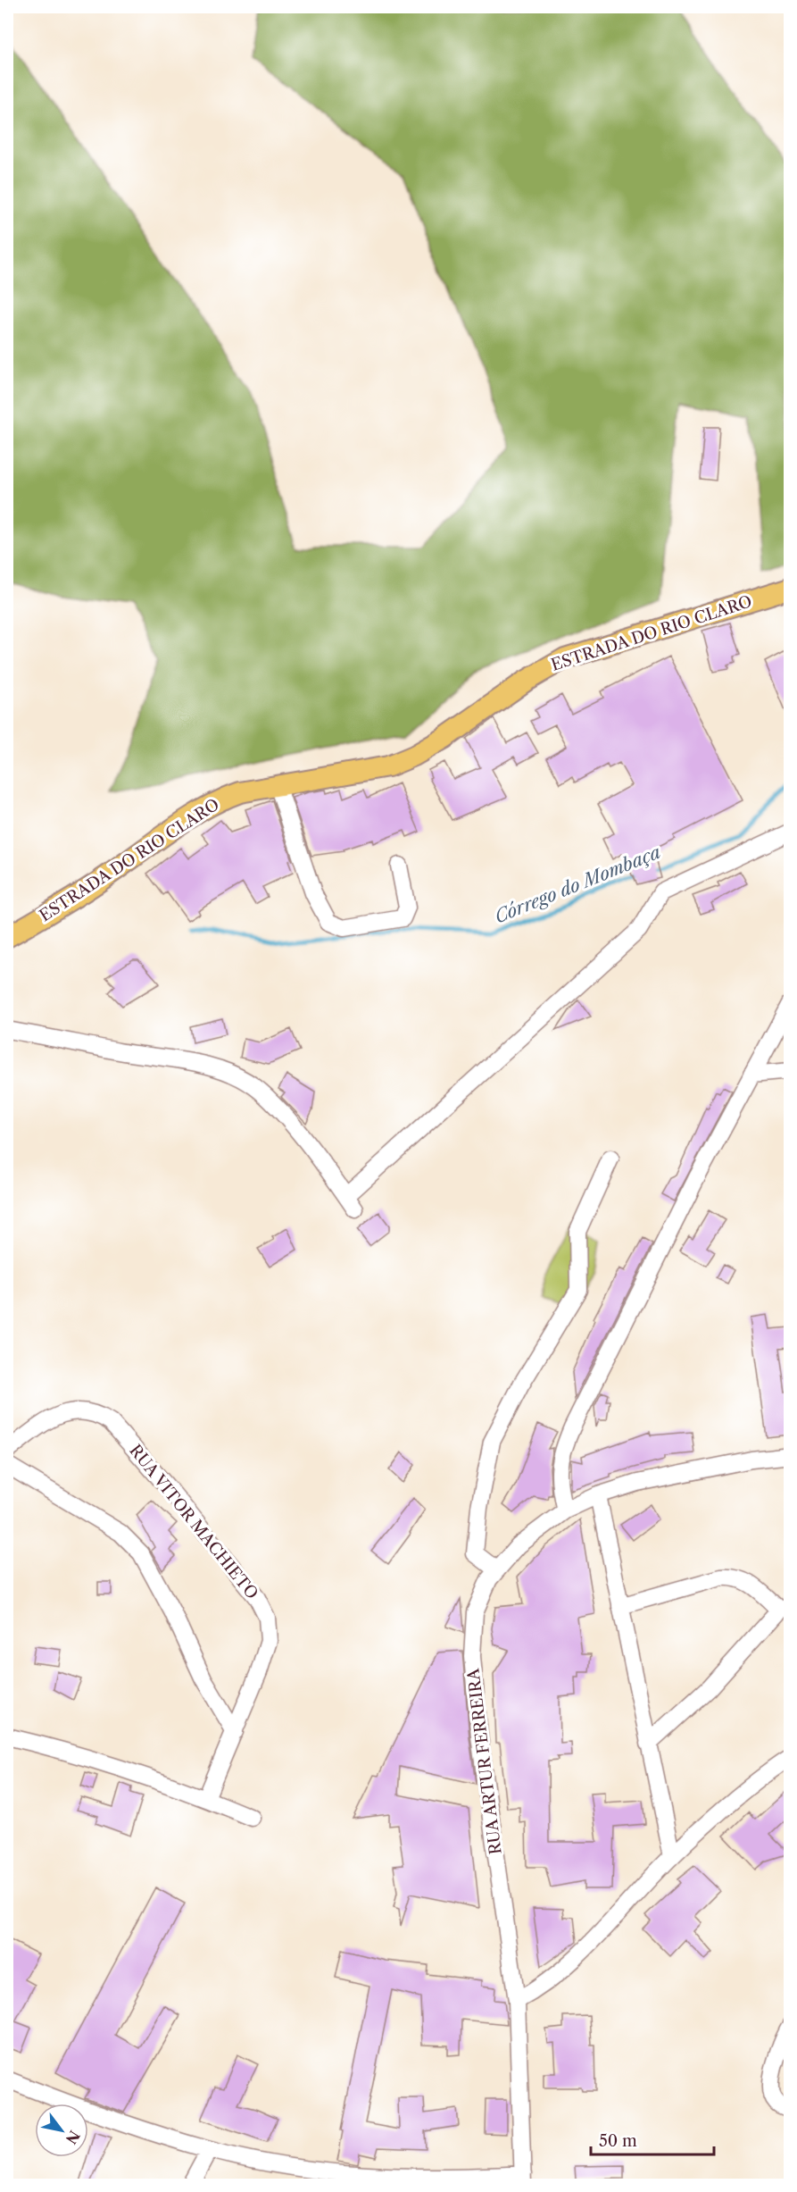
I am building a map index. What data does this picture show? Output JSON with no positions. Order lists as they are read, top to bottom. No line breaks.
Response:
{"streets":{"main road":["ESTRADA DO RIO CLARO"],"street":["RUA VITOR MACHIETO","RUA ARTUR FERREIRA"]},"water":["Córrego do Mombaça"],"scale_bar":"50 m","north":"bottom right"}
